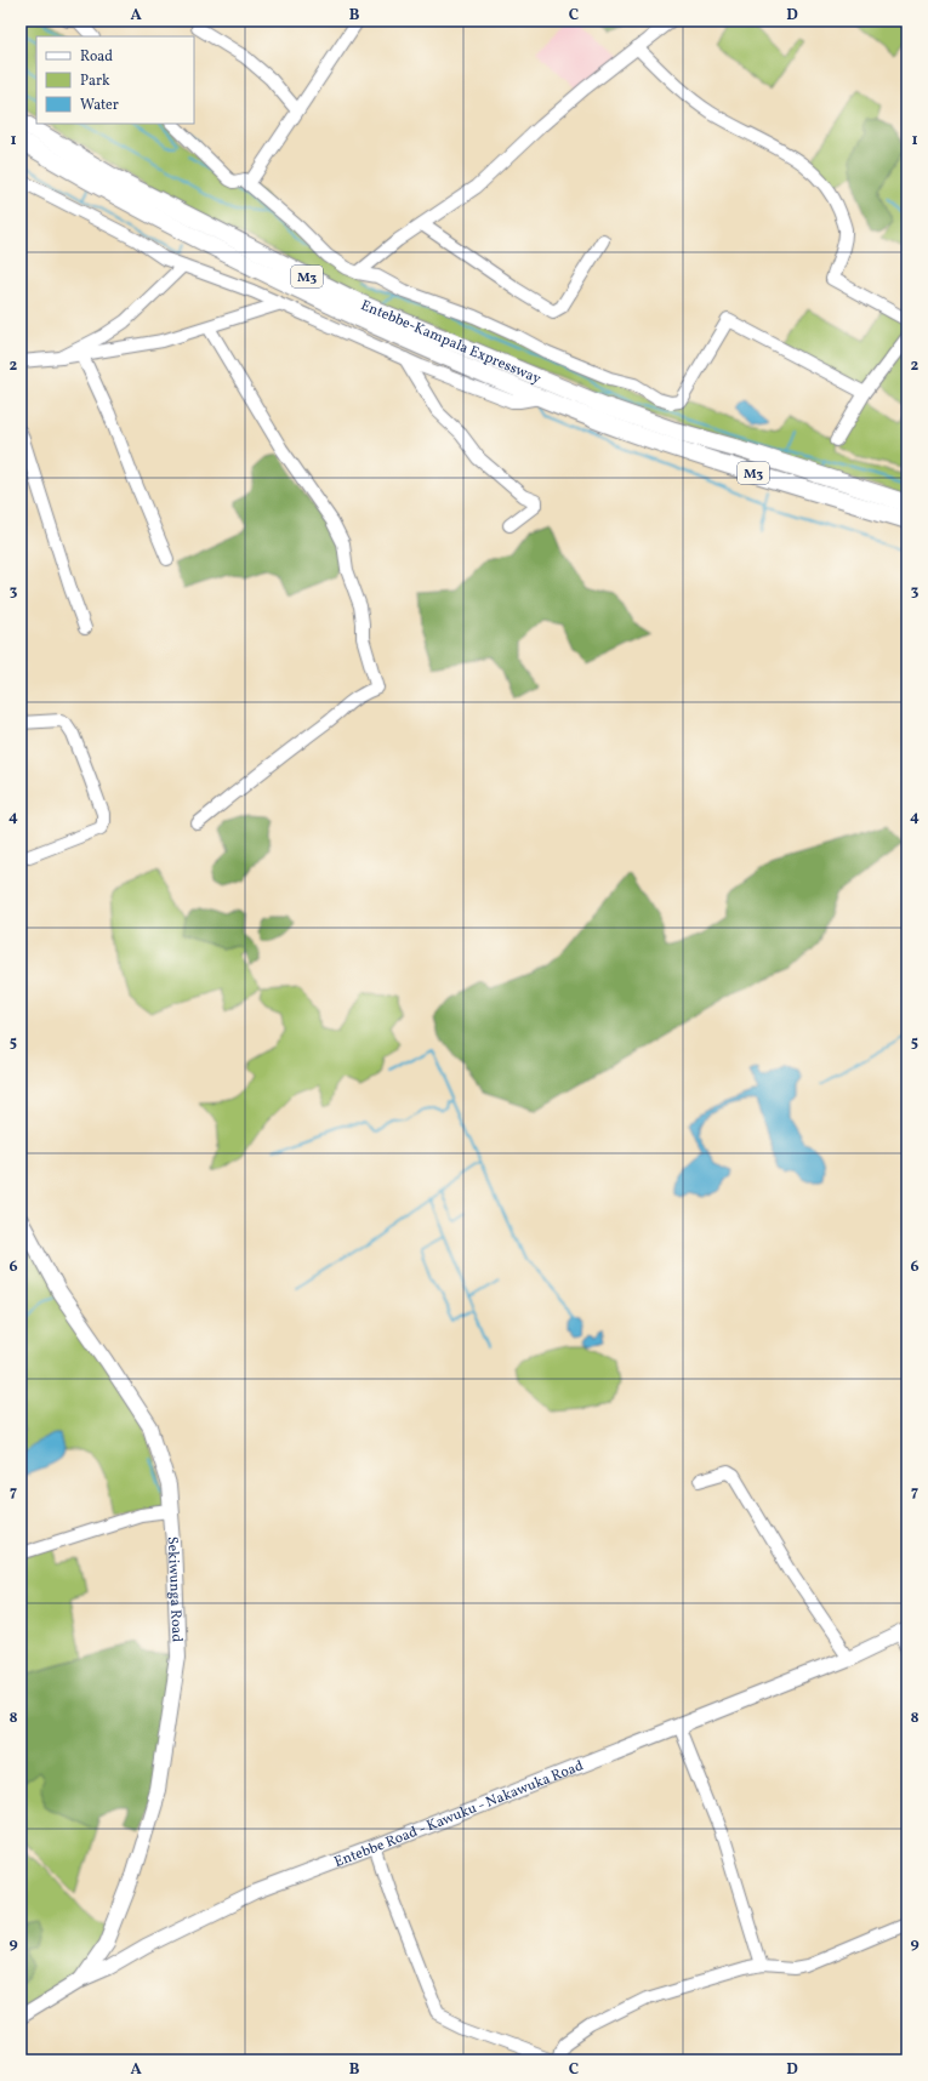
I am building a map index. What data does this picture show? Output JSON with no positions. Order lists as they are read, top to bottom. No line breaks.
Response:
{"streets":{"highway":["M3","Entebbe-Kampala Expressway"],"main road":["Sekiwunga Road","Entebbe Road - Kawuku - Nakawuka Road"]},"crossings":[["Sekiwunga Road","Entebbe Road - Kawuku - Nakawuka Road"]],"legend":["Road","Park","Water"],"grid":{"columns":["A","B","C","D"],"rows":["1","2","3","4","5","6","7","8","9"]}}
